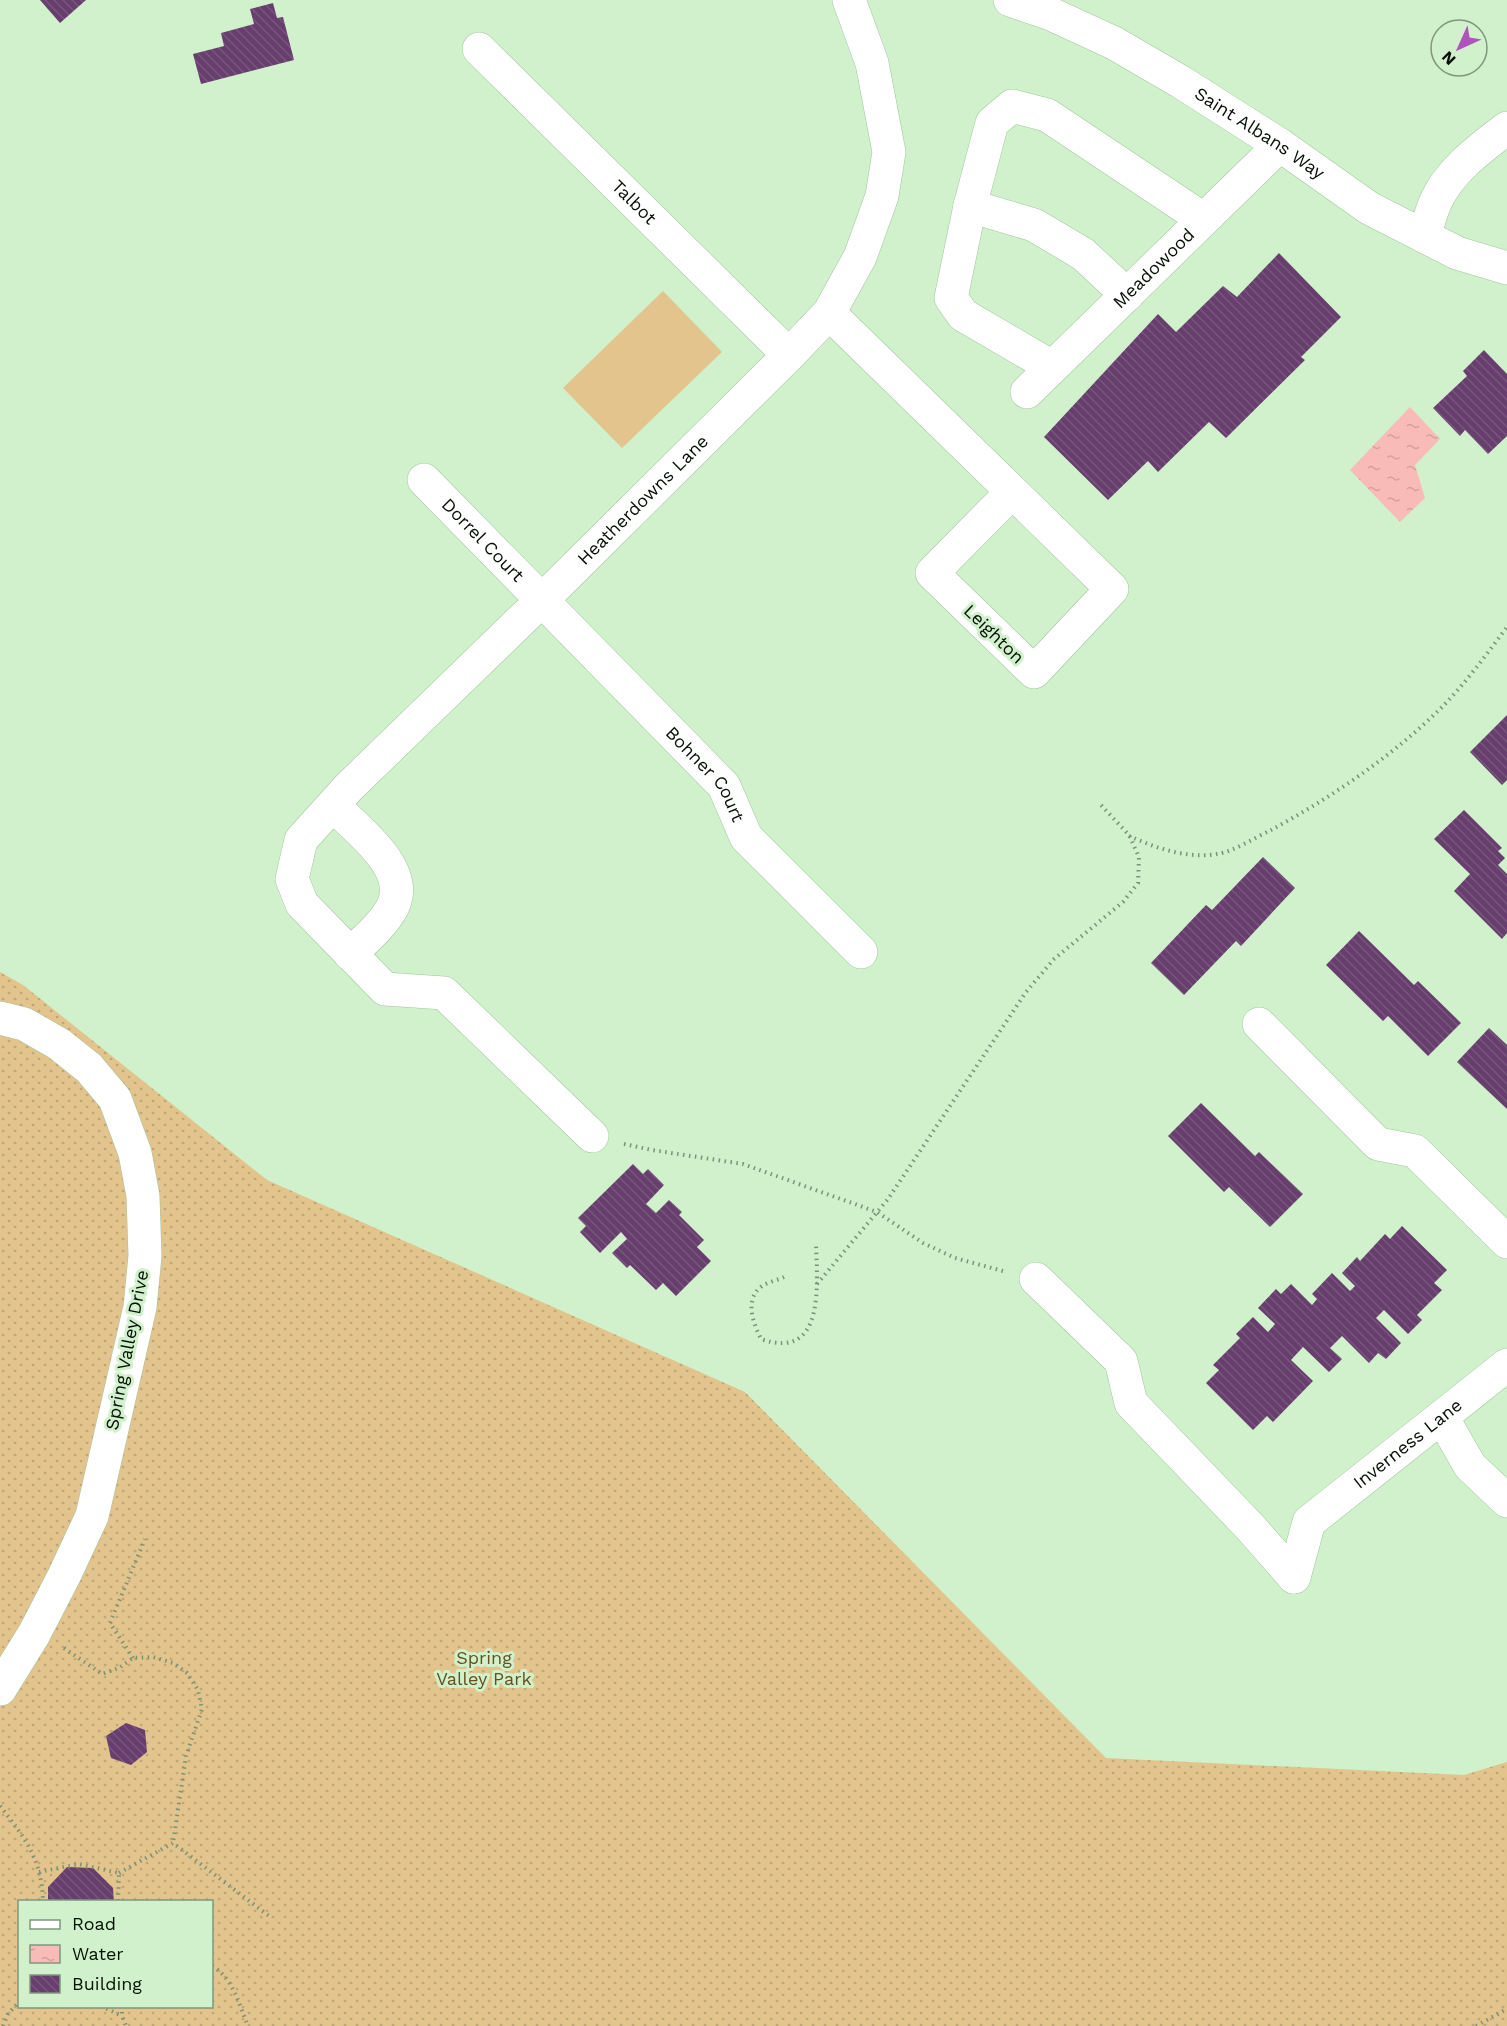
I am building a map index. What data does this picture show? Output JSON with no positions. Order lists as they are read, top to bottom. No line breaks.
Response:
{"streets":{"street":["Saint Albans Way","Talbot","Meadowood","Heatherdowns Lane","Dorrel Court","Leighton","Bohner Court","Spring Valley Drive","Inverness Lane"]},"crossings":[["Saint Albans Way","Meadowood"],["Talbot","Heatherdowns Lane"],["Heatherdowns Lane","Dorrel Court"],["Heatherdowns Lane","Leighton"],["Heatherdowns Lane","Bohner Court"],["Dorrel Court","Bohner Court"]],"parks":["Spring Valley Park"],"legend":["Road","Water","Building"],"north":"bottom left"}
